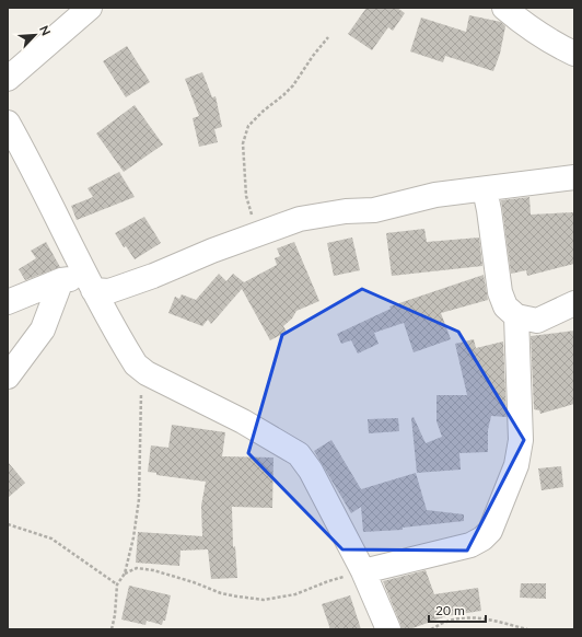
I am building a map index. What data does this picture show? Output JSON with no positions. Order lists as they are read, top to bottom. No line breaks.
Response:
{"scale_bar":"20 m","north":"top right"}
